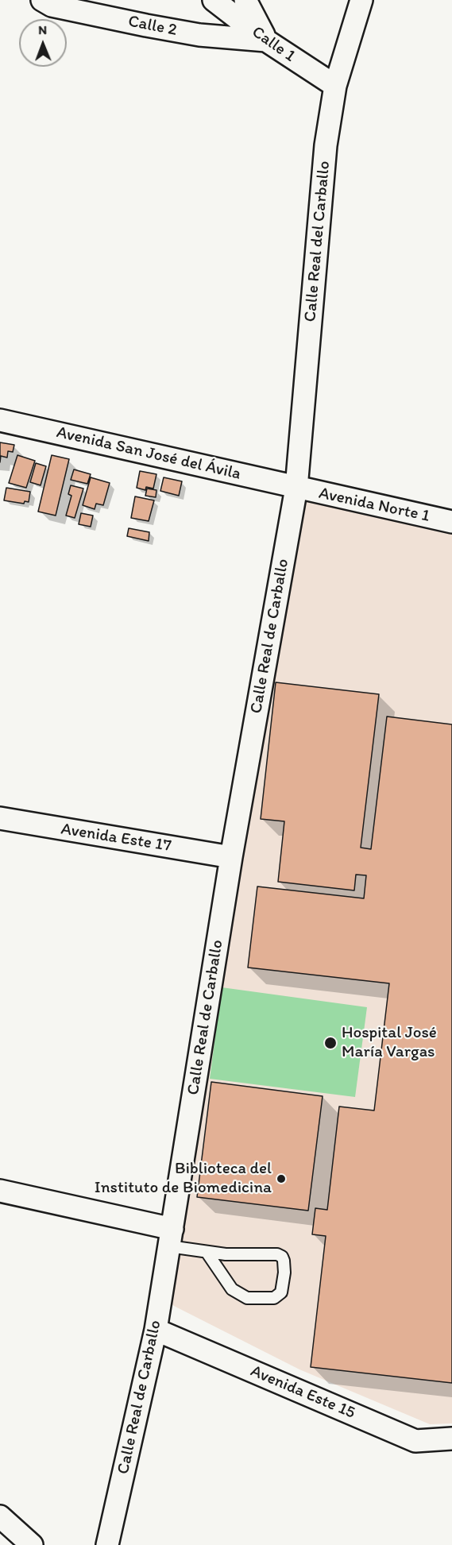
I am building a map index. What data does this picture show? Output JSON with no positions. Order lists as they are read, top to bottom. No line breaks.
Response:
{"streets":{"street":["Calle 2","Calle 1","Calle Real del Carballo","Avenida San José del Ávila","Avenida Norte 1","Calle Real de Carballo","Avenida Este 17","Avenida Este 15"]},"crossings":[["Calle 2","Calle 1"],["Calle 1","Calle Real del Carballo"],["Calle Real del Carballo","Avenida San José del Ávila"],["Calle Real del Carballo","Avenida Norte 1"],["Calle Real del Carballo","Calle Real de Carballo"],["Avenida San José del Ávila","Avenida Norte 1"],["Avenida San José del Ávila","Calle Real de Carballo"],["Avenida Norte 1","Calle Real de Carballo"],["Calle Real de Carballo","Avenida Este 17"],["Calle Real de Carballo","Avenida Este 15"]],"places":["Hospital José María Vargas","Biblioteca del Instituto de Biomedicina"],"north":"top"}
